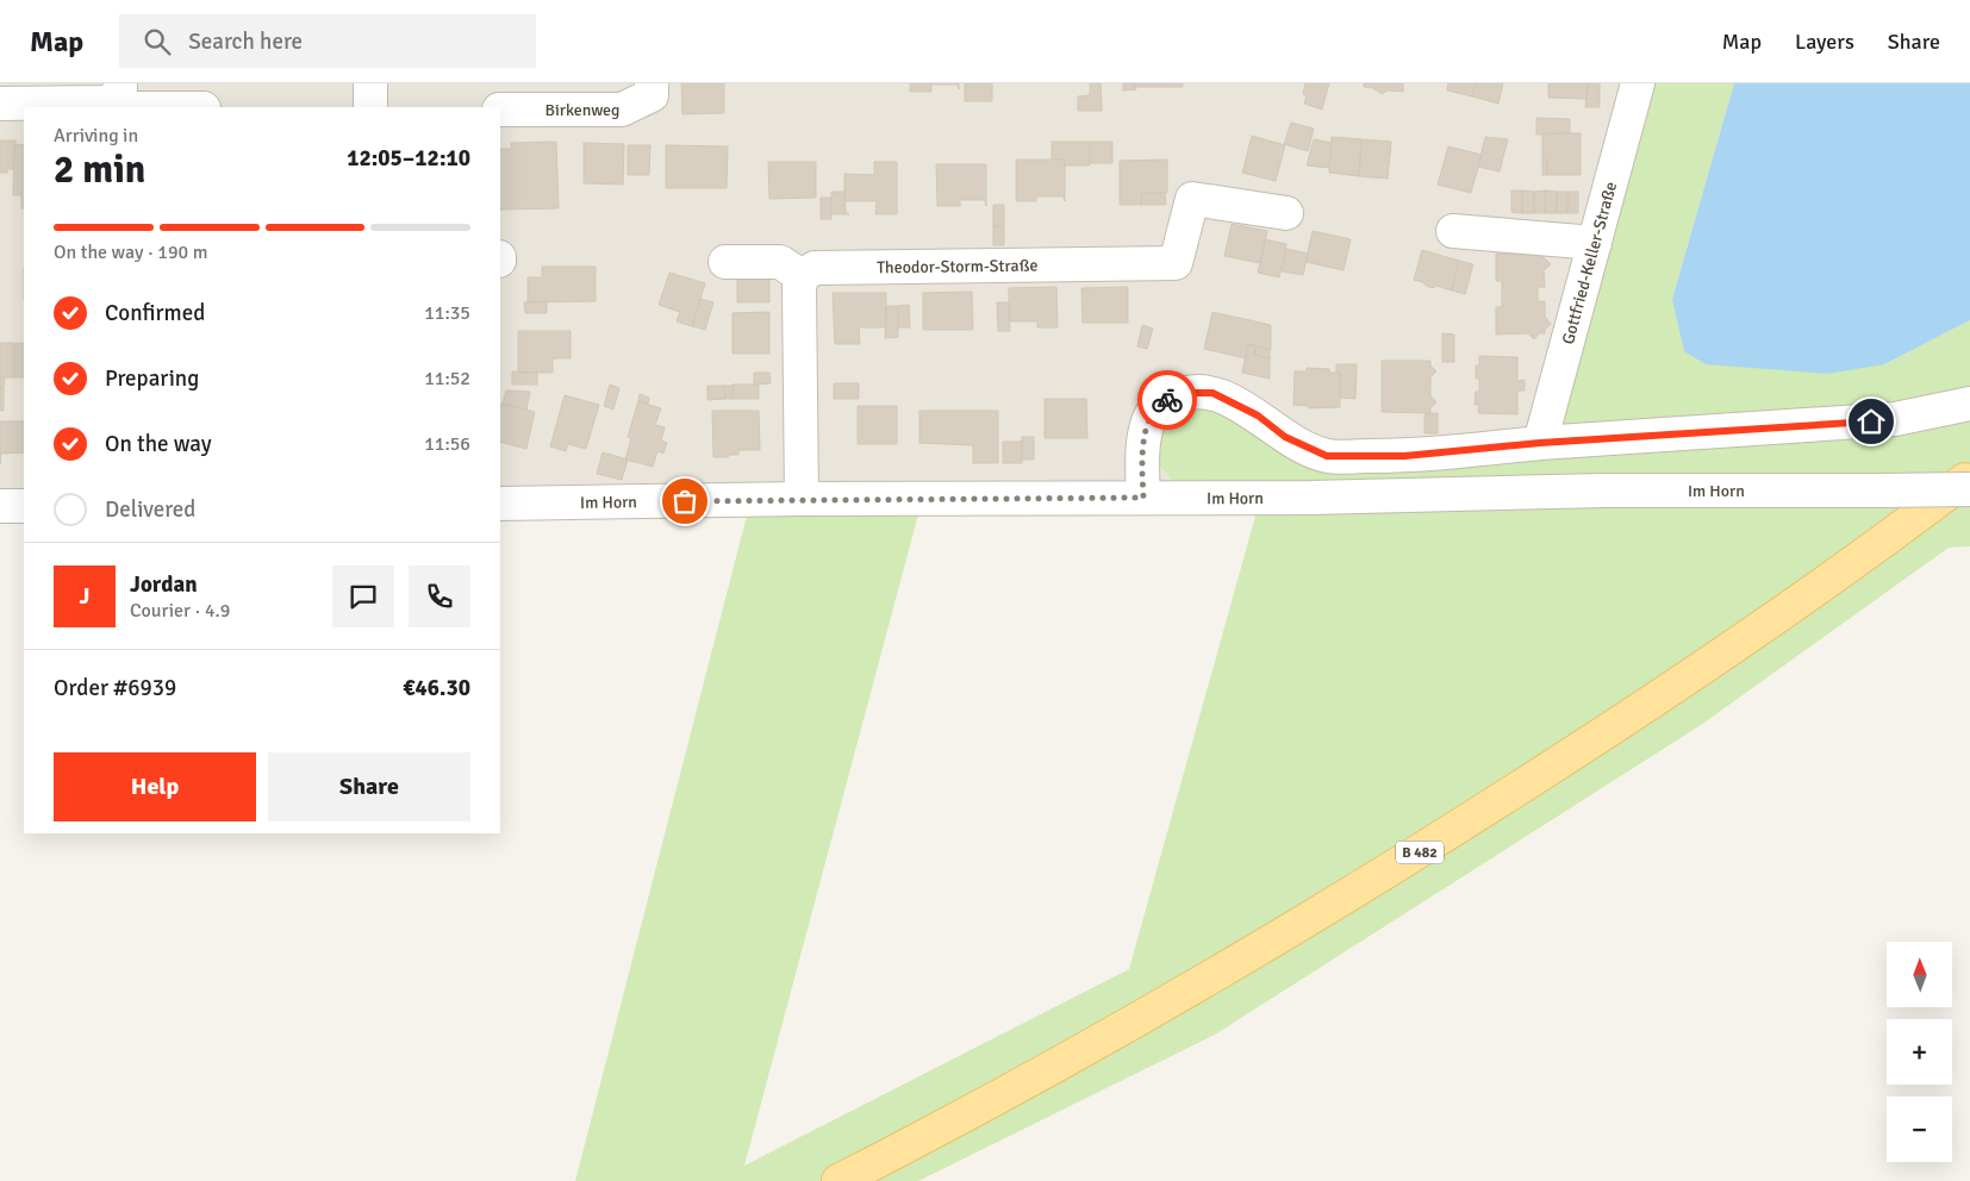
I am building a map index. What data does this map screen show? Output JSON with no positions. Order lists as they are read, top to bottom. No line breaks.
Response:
{"streets":{"main road":["B 482"],"street":["Birkenweg","Gottfried-Keller-Straße","Theodor-Storm-Straße","Im Horn"]},"north":"top","page":{"header":"Map","search":"Search here","nav":["Map","Layers","Share"],"heading":["2 min","Arriving in","12:05–12:10"],"panel":["Jordan","Courier · 4.9","Order #6939","€46.30"],"bar":"On the way · 190 m","list":[["Confirmed","11:35"],["Preparing","11:52"],["On the way","11:56"],"Delivered"],"round":"J","buttons":["Help","Share"],"map_buttons":["+","−"]}}
